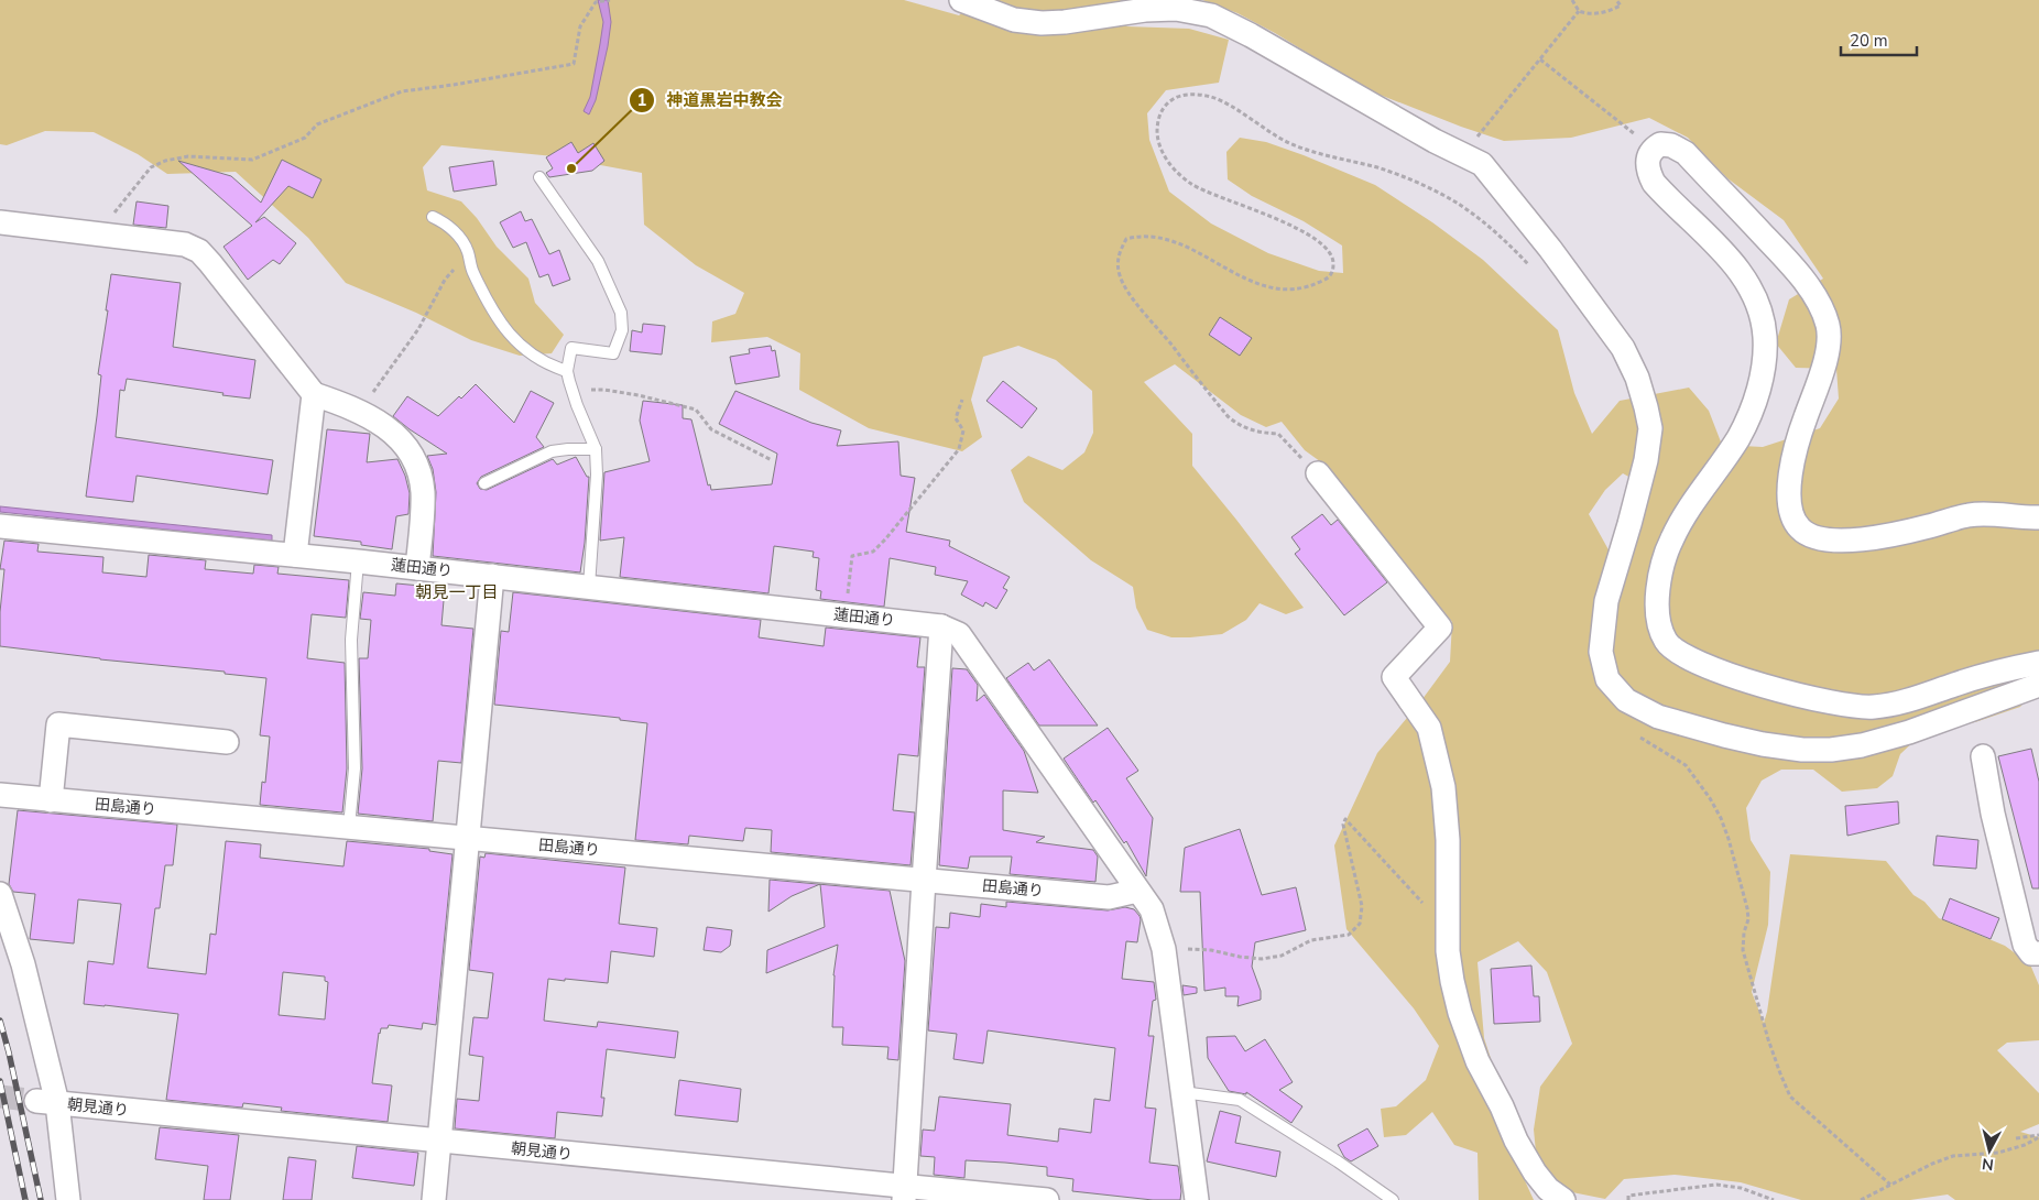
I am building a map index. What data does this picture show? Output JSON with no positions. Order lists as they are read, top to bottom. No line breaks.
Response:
{"streets":{"street":["蓮田通り","田島通り","朝見通り"]},"districts":["朝見一丁目"],"places":["神道黒岩中教会"],"scale_bar":"20 m","north":"bottom"}
